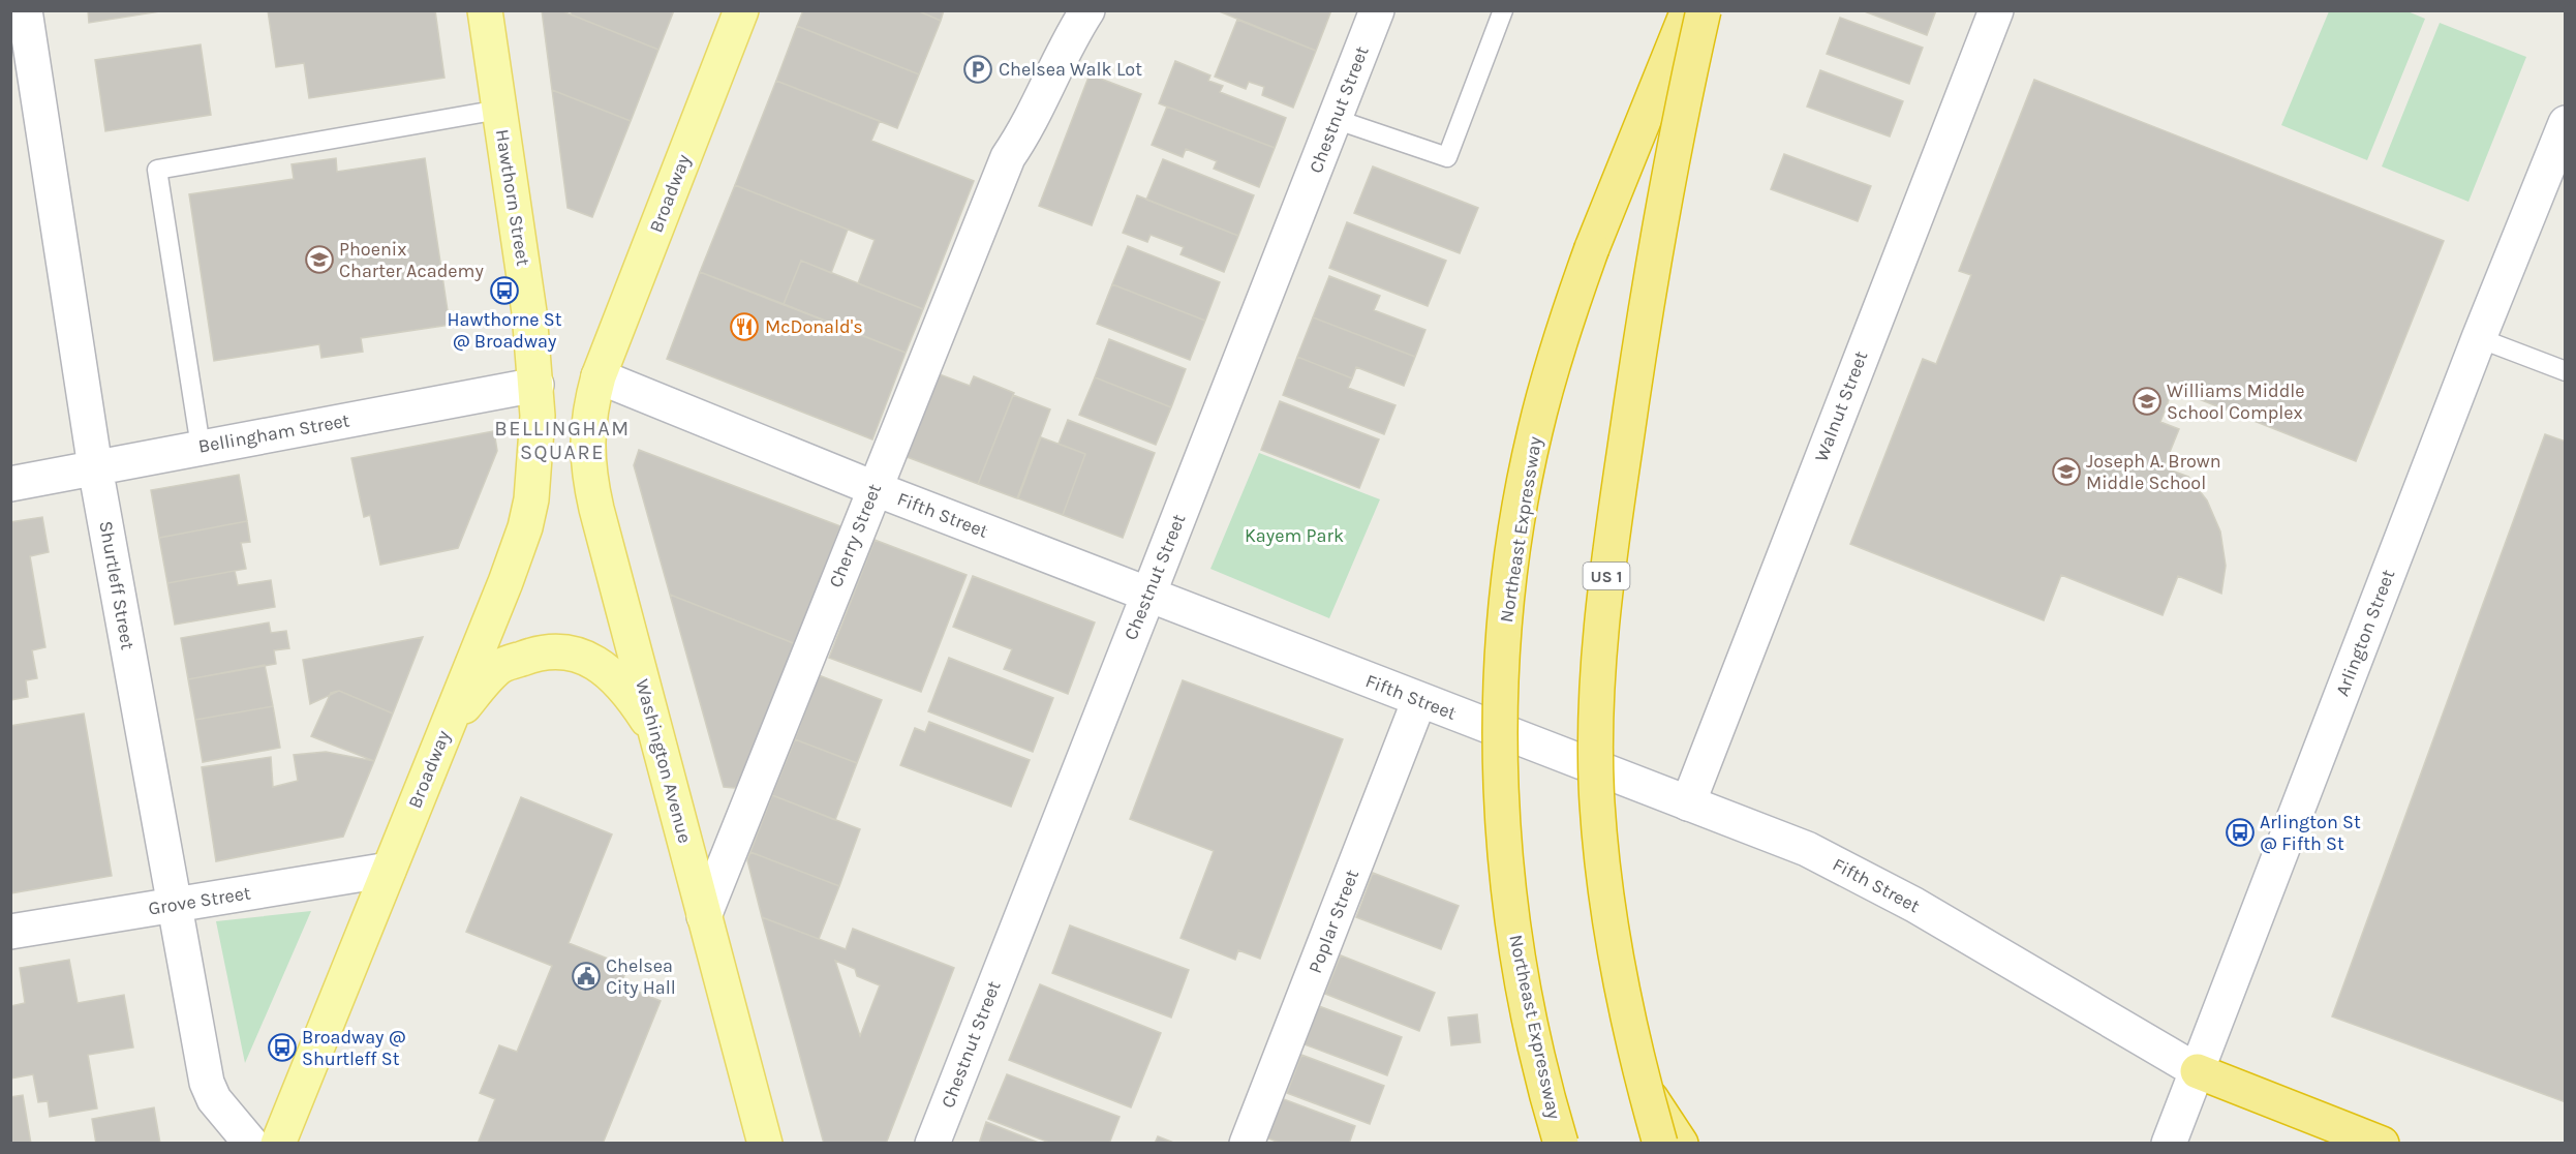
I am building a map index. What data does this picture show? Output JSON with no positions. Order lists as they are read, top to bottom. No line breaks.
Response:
{"streets":{"highway":["Northeast Expressway","US 1"],"main road":["Broadway","Hawthorn Street","Washington Avenue"],"street":["Chestnut Street","Walnut Street","Bellingham Street","Fifth Street","Cherry Street","Shurtleff Street","Arlington Street","Grove Street","Poplar Street"]},"crossings":[["Chestnut Street","Fifth Street"],["Broadway","Hawthorn Street"],["Broadway","Bellingham Street"],["Broadway","Fifth Street"],["Broadway","Washington Avenue"],["Broadway","Grove Street"],["Hawthorn Street","Bellingham Street"],["Walnut Street","Fifth Street"],["Bellingham Street","Shurtleff Street"],["Fifth Street","Cherry Street"],["Fifth Street","Arlington Street"],["Fifth Street","Washington Avenue"],["Fifth Street","Poplar Street"],["Cherry Street","Washington Avenue"],["Shurtleff Street","Grove Street"]],"districts":["BELLINGHAM SQUARE"],"parks":["Kayem Park"],"places":{"parking":["Chelsea Walk Lot"],"school or university":["Phoenix Charter Academy","Williams Middle School Complex","Joseph A. Brown Middle School"],"bus stop":["Hawthorne St @ Broadway","Arlington St @ Fifth St","Broadway @ Shurtleff St"],"restaurant":["McDonald's"],"public building":["Chelsea City Hall"]}}
